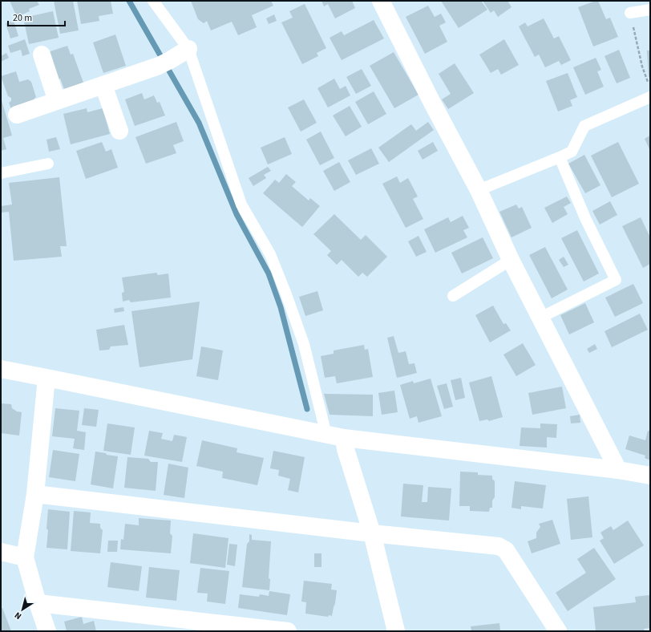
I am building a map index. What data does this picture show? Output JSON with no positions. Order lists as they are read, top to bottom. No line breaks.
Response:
{"scale_bar":"20 m","north":"bottom left"}
